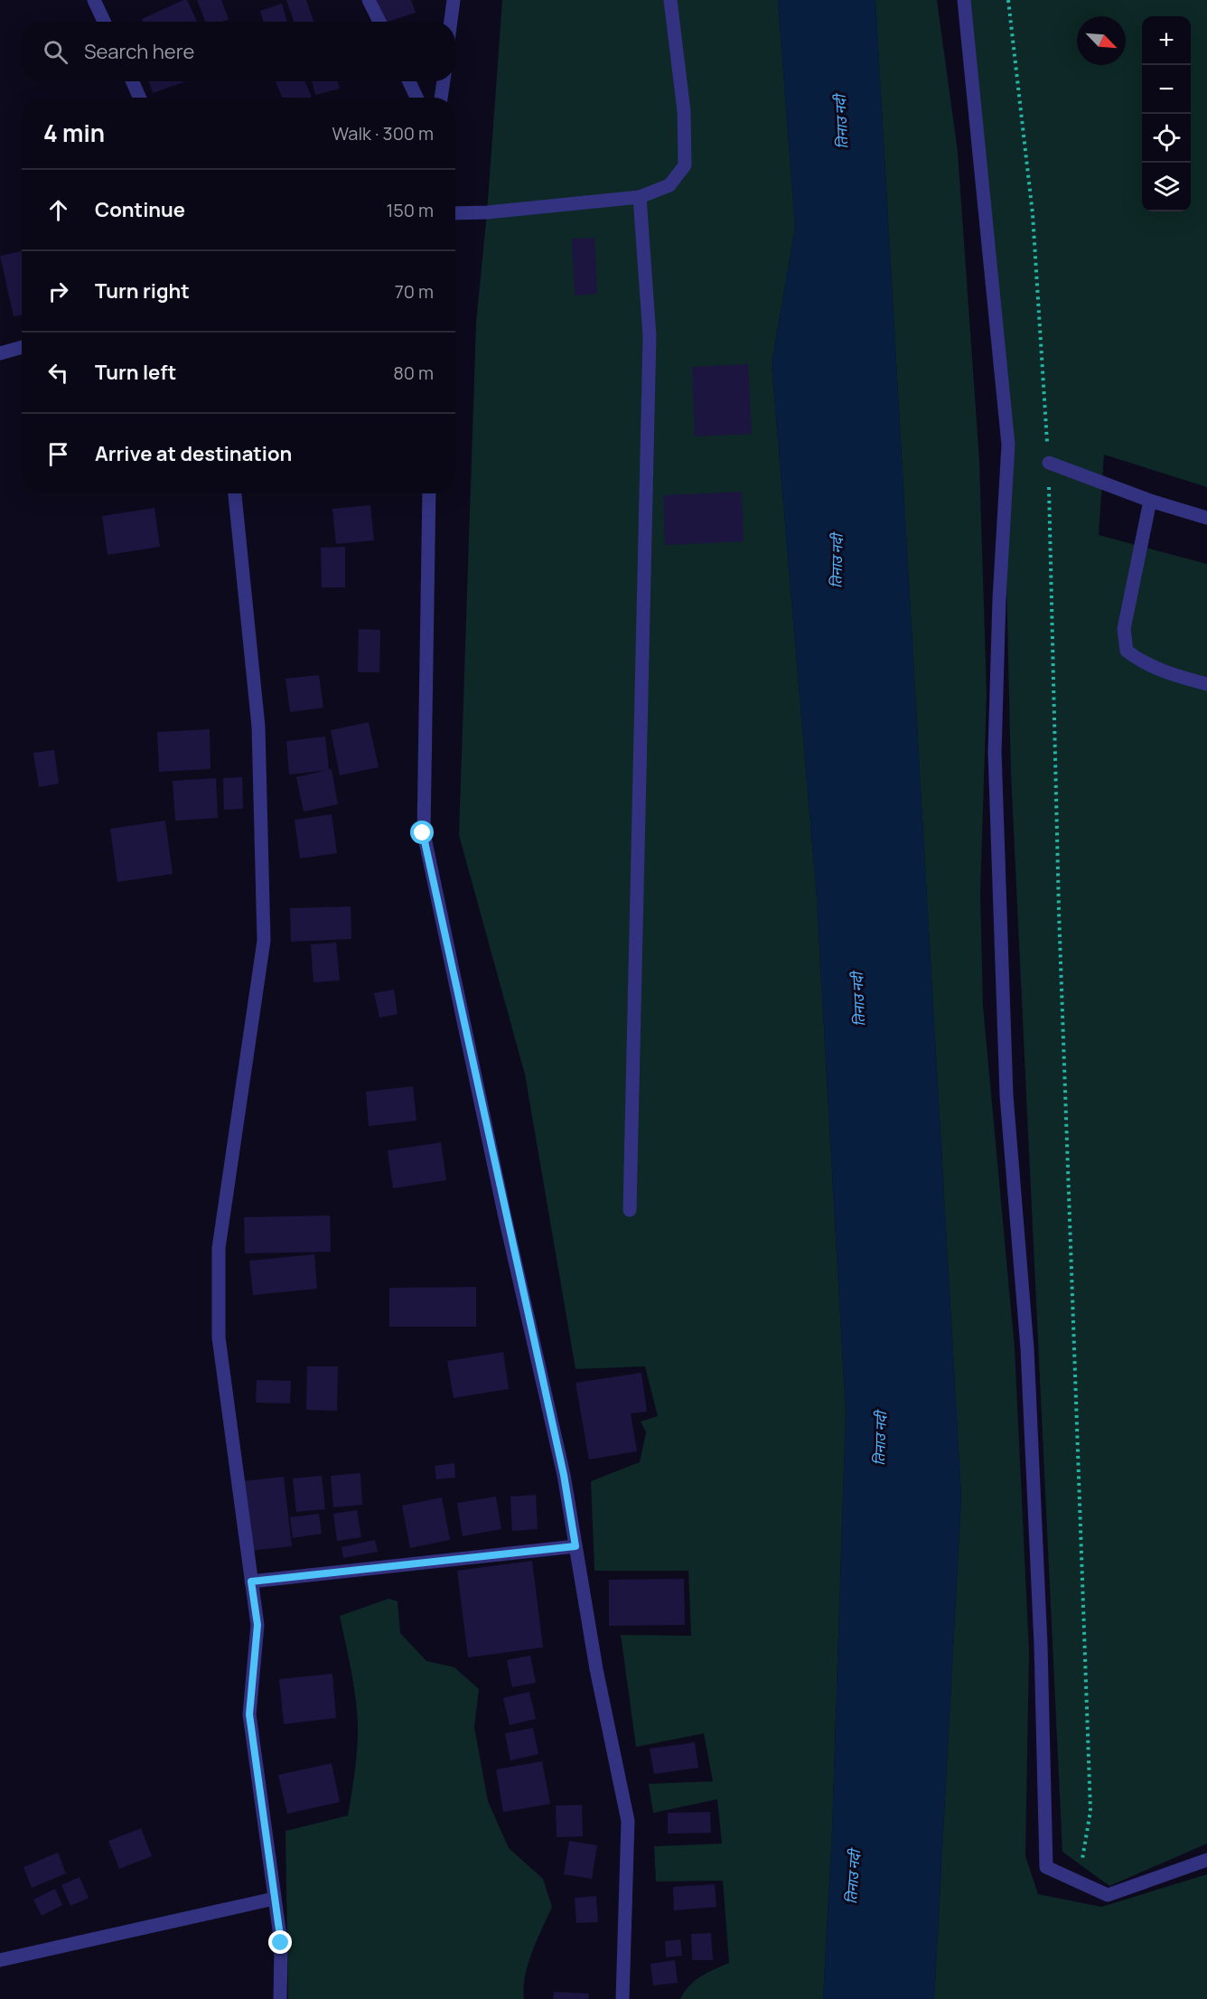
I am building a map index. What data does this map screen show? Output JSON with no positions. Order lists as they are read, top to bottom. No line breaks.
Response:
{"water":["तिनाउ नदी"],"north":"bottom right","page":{"map_buttons":["+","−"],"search":"Search here","heading":["4 min","Walk · 300 m"],"list":[["Continue","150 m"],["Turn right","70 m"],["Turn left","80 m"],"Arrive at destination"]}}
